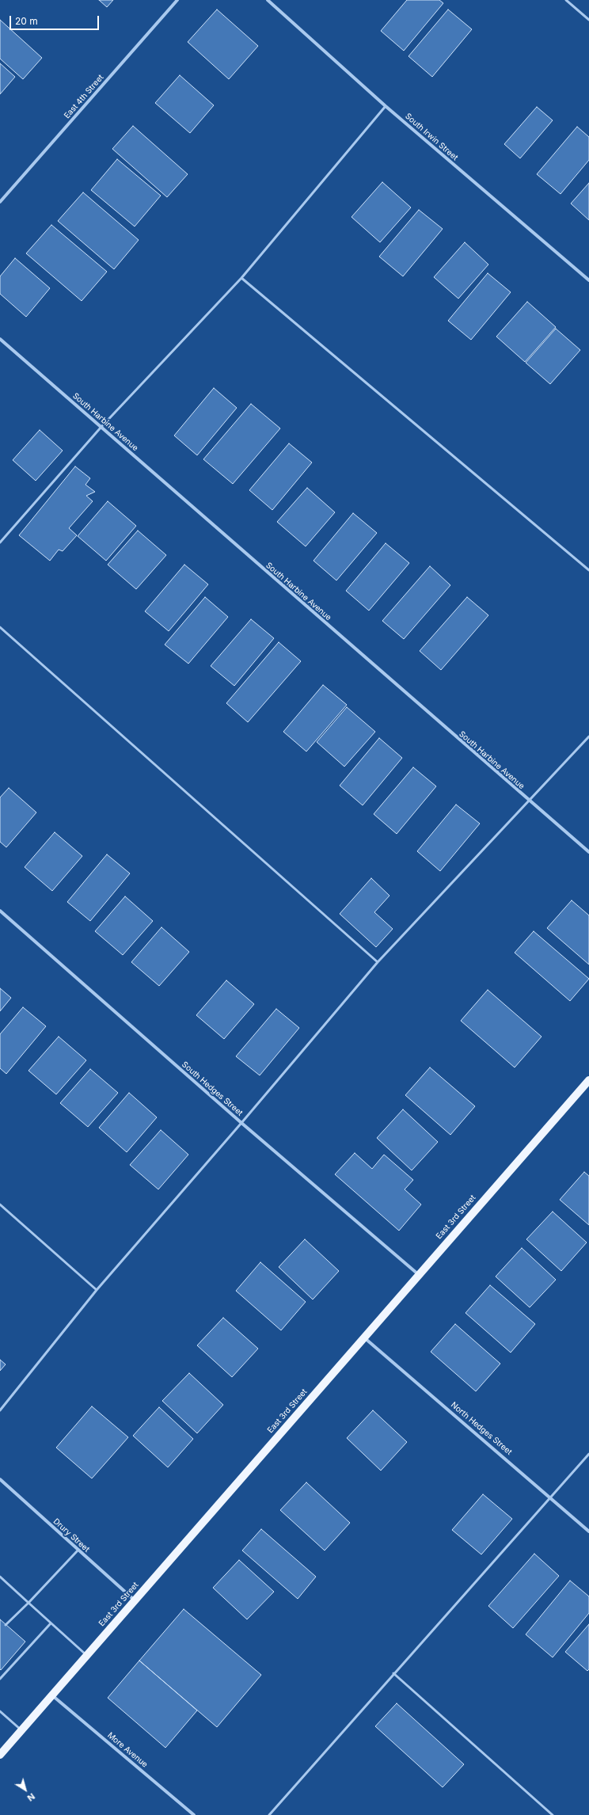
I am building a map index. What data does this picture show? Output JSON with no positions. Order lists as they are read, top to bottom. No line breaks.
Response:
{"streets":{"main road":["East 3rd Street"],"street":["East 4th Street","South Irwin Street","South Harbine Avenue","South Hedges Street","North Hedges Street","Drury Street","More Avenue"]},"crossings":[["South Hedges Street","East 3rd Street"],["East 3rd Street","North Hedges Street"],["East 3rd Street","Drury Street"],["East 3rd Street","More Avenue"]],"scale_bar":"20 m","north":"bottom right"}
